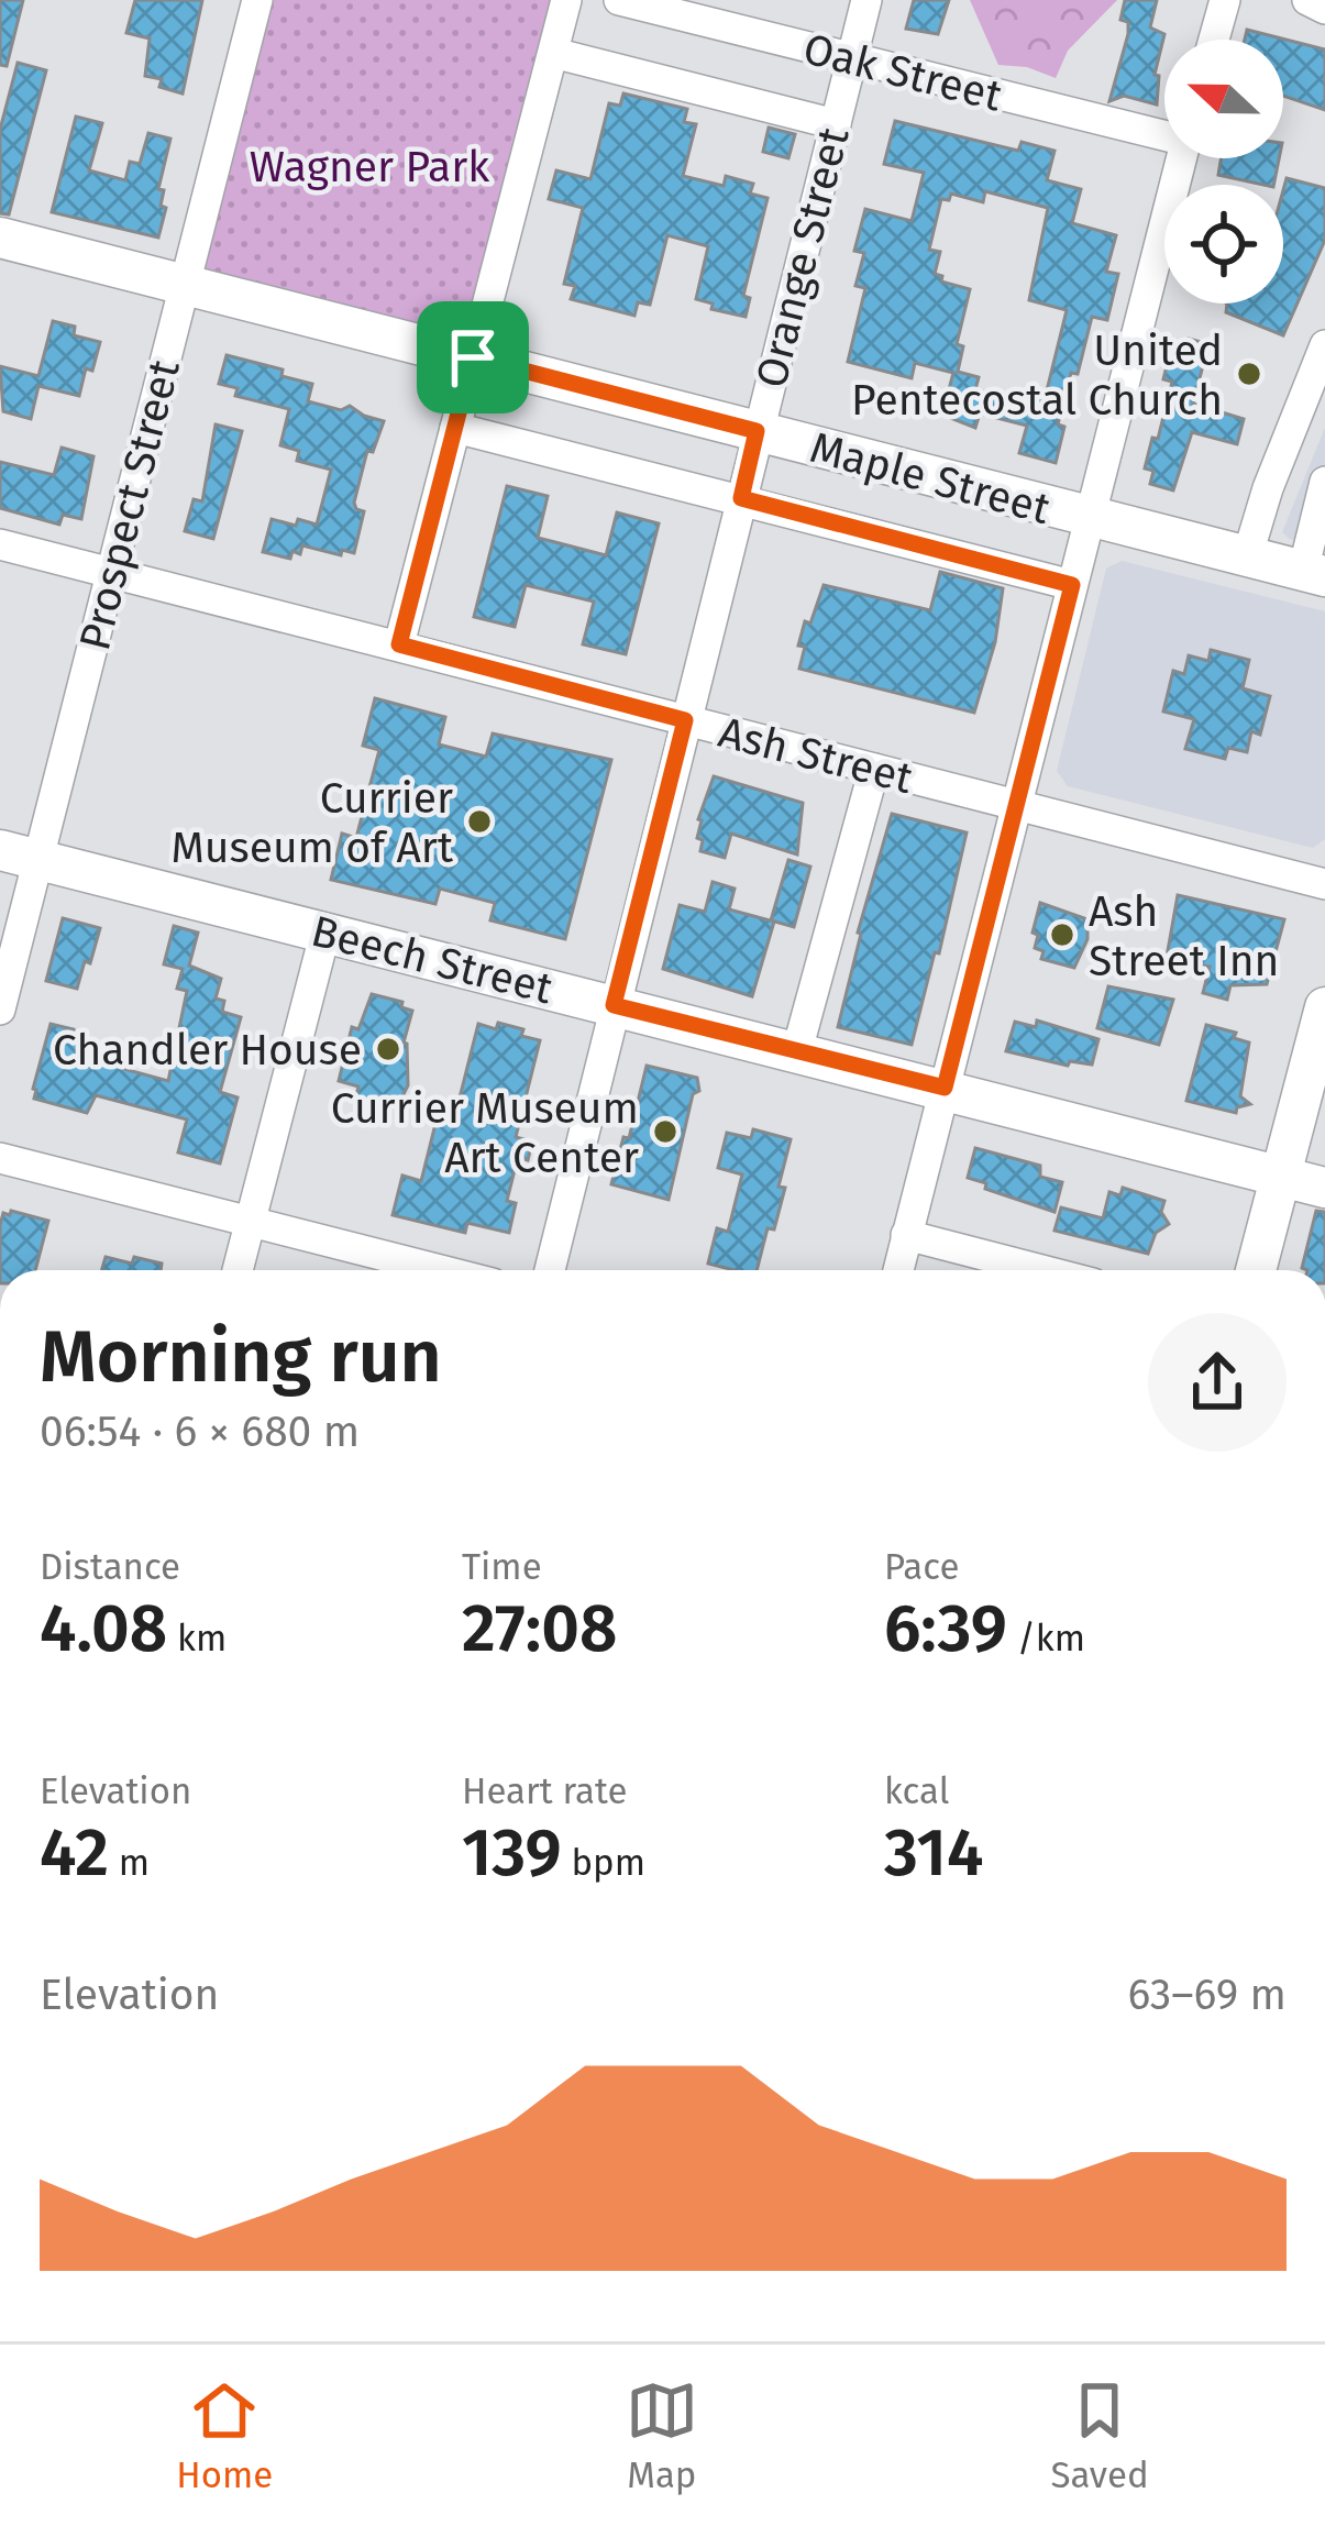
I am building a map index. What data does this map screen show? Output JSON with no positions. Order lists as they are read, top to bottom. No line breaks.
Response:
{"streets":{"main road":["Maple Street","Beech Street"],"street":["Oak Street","Orange Street","Prospect Street","Ash Street"]},"crossings":[["Oak Street","Orange Street"],["Orange Street","Maple Street"],["Orange Street","Ash Street"],["Orange Street","Beech Street"],["Maple Street","Prospect Street"],["Prospect Street","Ash Street"],["Prospect Street","Beech Street"]],"parks":["Wagner Park"],"places":["United Pentecostal Church","Currier Museum of Art","Ash Street Inn","Chandler House","Currier Museum Art Center"],"north":"left","page":{"heading":["Morning run","06:54 · 6 × 680 m"],"stats":[["Distance","4.08 km"],["Time","27:08"],["Pace","6:39 /km"],["Elevation","42 m"],["Heart rate","139 bpm"],["kcal","314"]],"chart":["Elevation","63–69 m"],"tabs":["Home","Map","Saved"]}}
